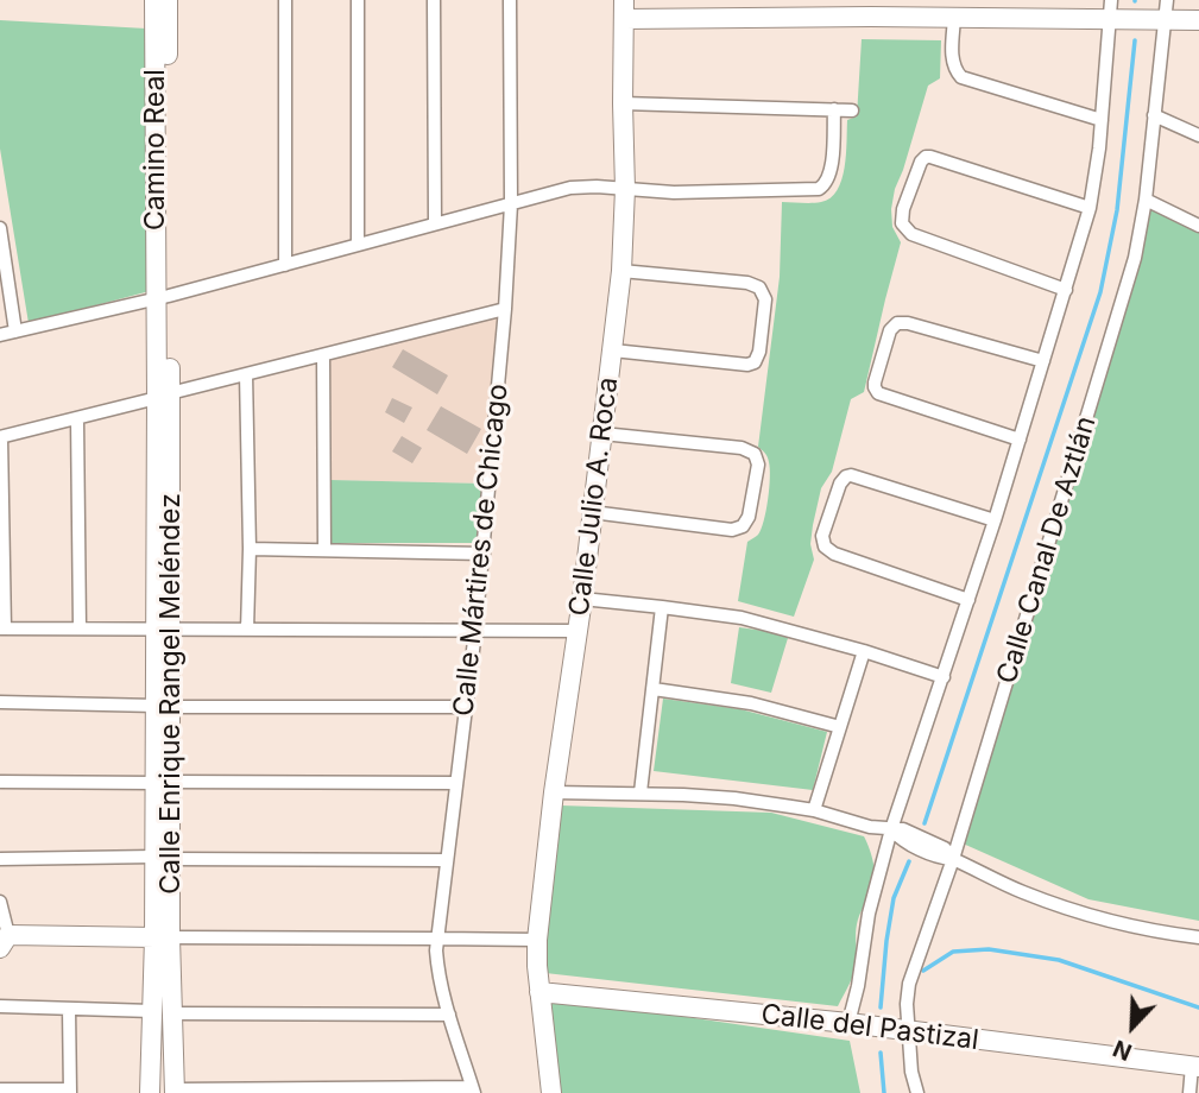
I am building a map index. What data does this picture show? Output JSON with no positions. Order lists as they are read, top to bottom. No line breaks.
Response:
{"streets":{"street":["Camino Real","Calle Julio A. Roca","Calle Mártires de Chicago","Calle Canal De Aztlán","Calle Enrique Rangel Meléndez","Calle del Pastizal"]},"crossings":[["Camino Real","Calle Enrique Rangel Meléndez"],["Calle Julio A. Roca","Calle del Pastizal"],["Calle Canal De Aztlán","Calle del Pastizal"]],"north":"bottom left"}
